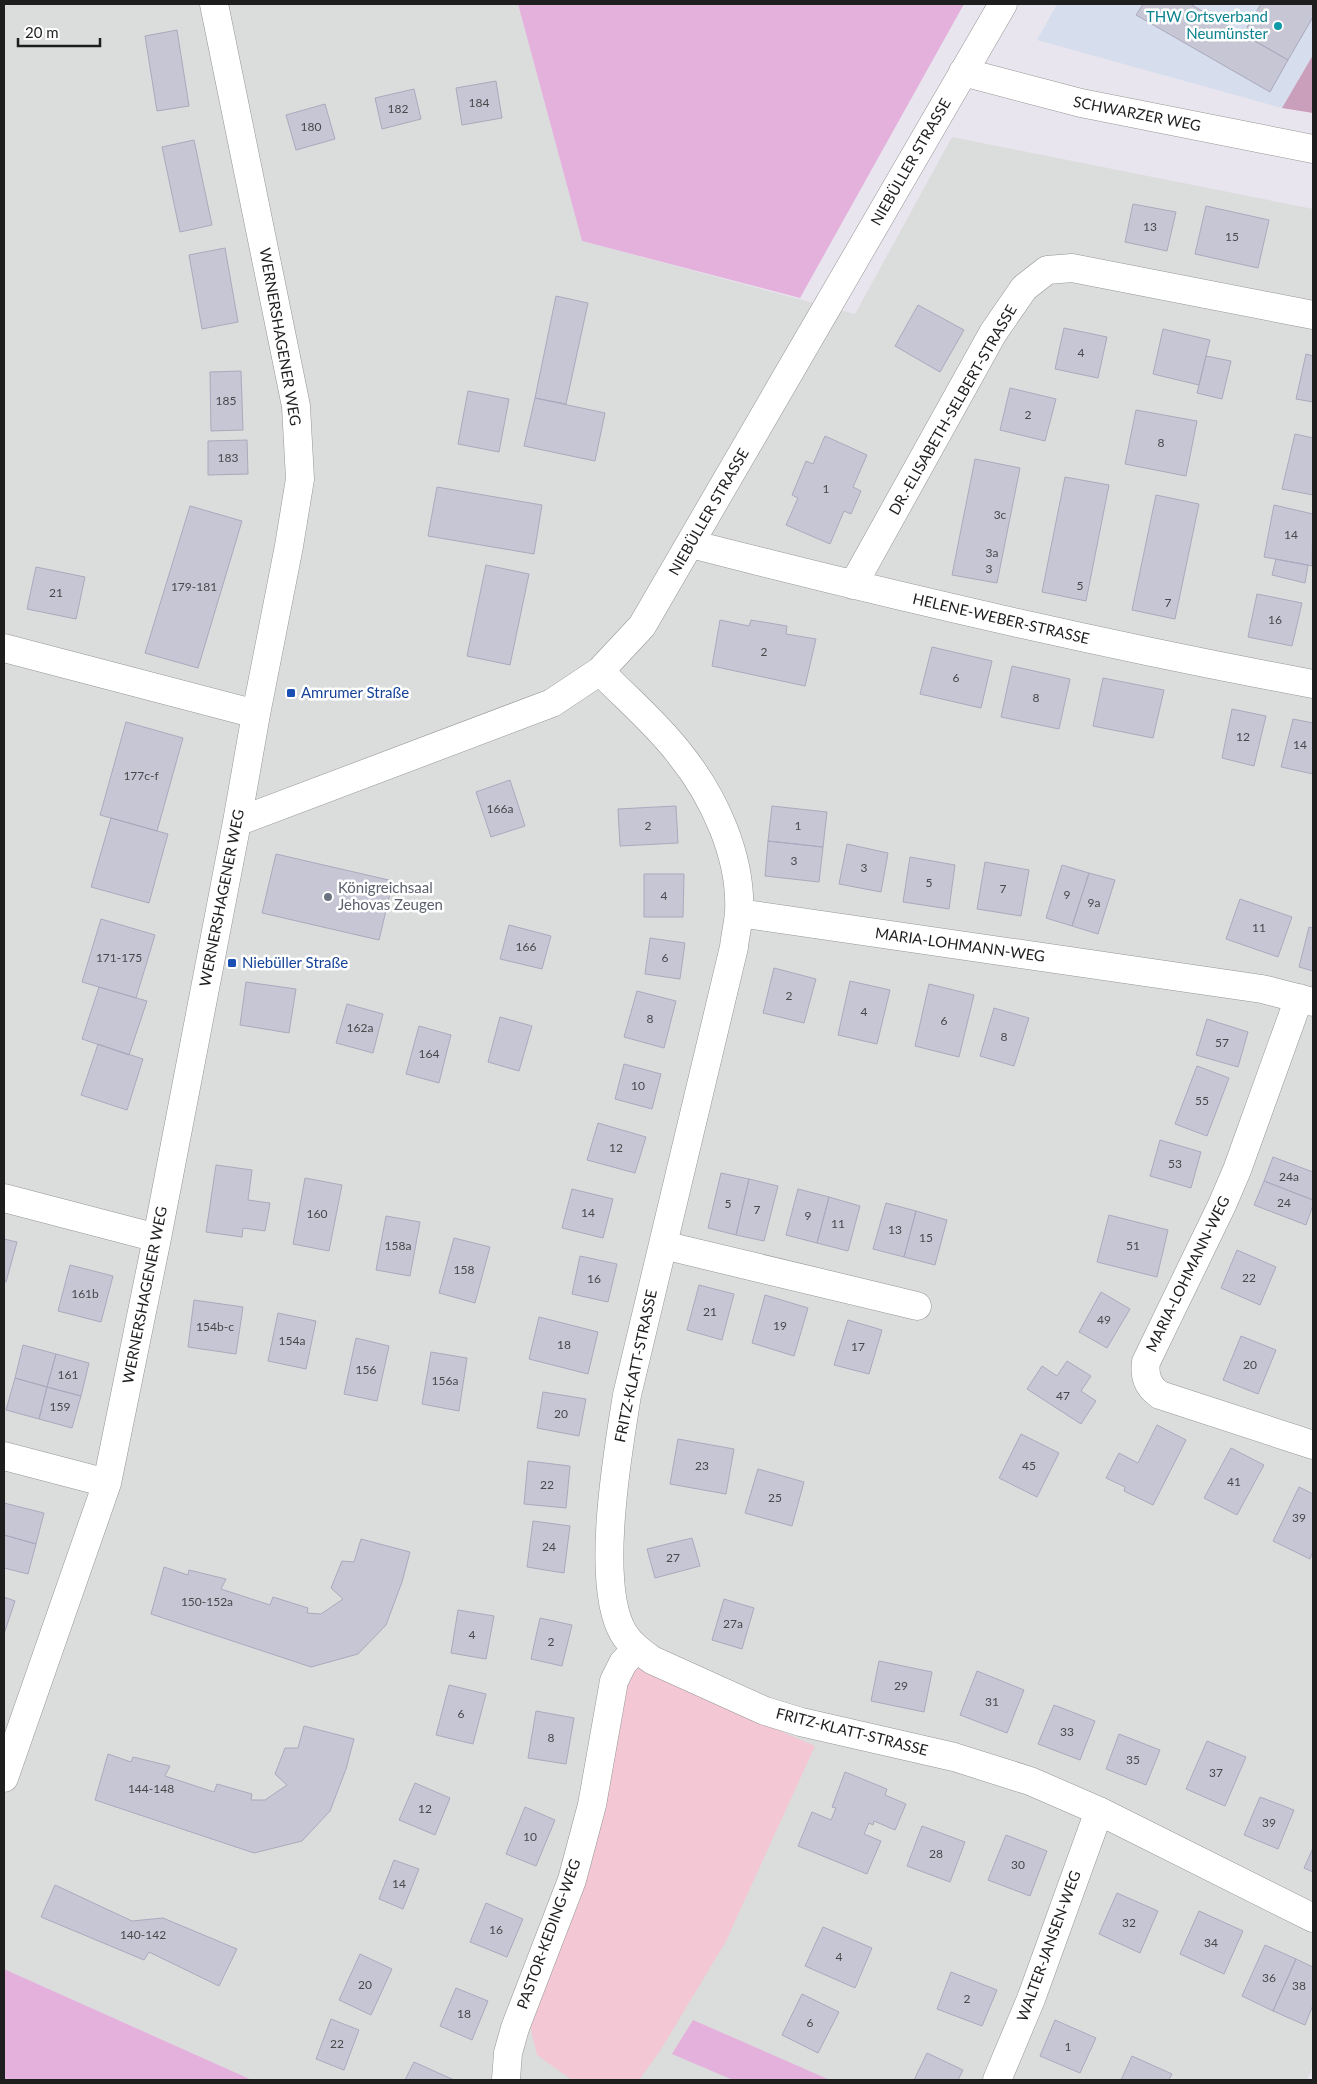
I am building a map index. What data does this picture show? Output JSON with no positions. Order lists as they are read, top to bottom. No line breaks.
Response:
{"streets":{"street":["SCHWARZER WEG","NIEBÜLLER STRASSE","WERNERSHAGENER WEG","DR.-ELISABETH-SELBERT-STRASSE","HELENE-WEBER-STRASSE","MARIA-LOHMANN-WEG","FRITZ-KLATT-STRASSE","PASTOR-KEDING-WEG","WALTER-JANSEN-WEG"]},"crossings":[["SCHWARZER WEG","NIEBÜLLER STRASSE"],["NIEBÜLLER STRASSE","WERNERSHAGENER WEG"],["NIEBÜLLER STRASSE","HELENE-WEBER-STRASSE"],["NIEBÜLLER STRASSE","FRITZ-KLATT-STRASSE"],["DR.-ELISABETH-SELBERT-STRASSE","HELENE-WEBER-STRASSE"],["MARIA-LOHMANN-WEG","FRITZ-KLATT-STRASSE"],["FRITZ-KLATT-STRASSE","PASTOR-KEDING-WEG"],["FRITZ-KLATT-STRASSE","WALTER-JANSEN-WEG"]],"places":{"other":["THW Ortsverband Neumünster","Königreichsaal Jehovas Zeugen"],"transit":["Amrumer Straße","Niebüller Straße"]},"house_numbers":["184","182","180","13","15","4","185","2","8","183","1","3c","14","3a","3","5","179-181","21","7","16","2","6","8","12","14","177c-f","166a","2","1","3","3","5","7","9","4","9a","11","166","171-175","6","2","4","8","6","162a","8","57","164","10","55","12","53","24a","24","5","7","14","160","9","11","13","15","158a","51","158","22","16","161b","21","49","19","154b-c","154a","18","17","20","156","161","156a","47","159","20","23","45","41","22","25","39","24","27","150-152a","27a","4","2","29","31","6","33","8","35","37","144-148","12","39","10","28","30","14","32","16","140-142","34","4","36","20","38","2","18","6","22","1"],"scale_bar":"20 m"}
